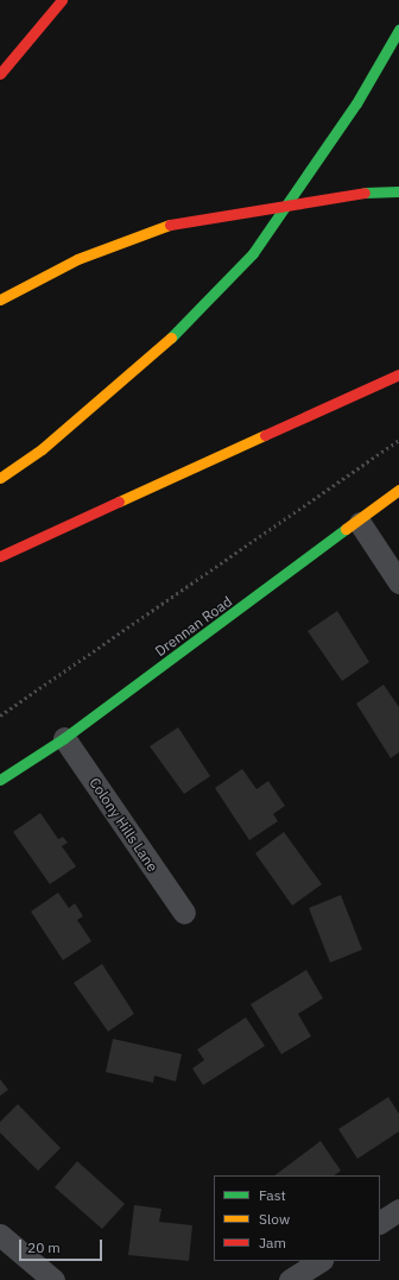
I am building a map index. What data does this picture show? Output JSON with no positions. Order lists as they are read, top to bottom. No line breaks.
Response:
{"streets":{"main road":["Drennan Road"],"street":["Colony Hills Lane"]},"crossings":[["Drennan Road","Colony Hills Lane"]],"legend":["Fast","Slow","Jam"],"scale_bar":"20 m"}
